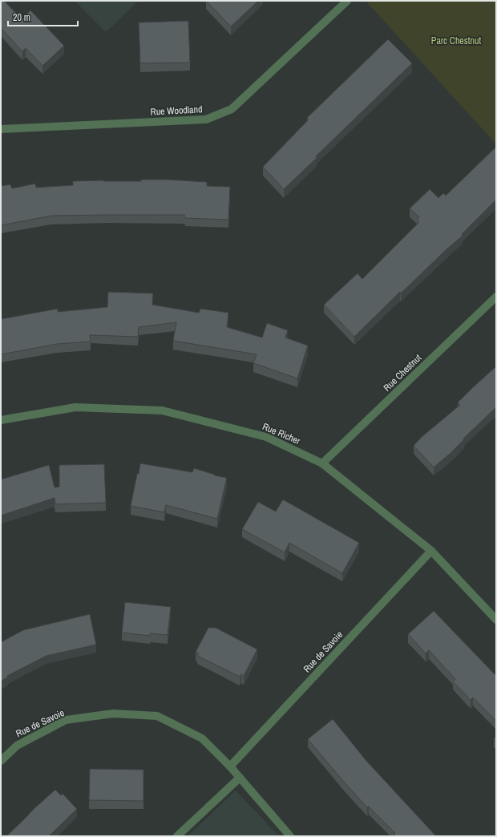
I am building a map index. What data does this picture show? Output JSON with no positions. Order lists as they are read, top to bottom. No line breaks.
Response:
{"streets":{"street":["Rue Woodland","Rue Chestnut","Rue Richer","Rue de Savoie"]},"crossings":[["Rue Chestnut","Rue Richer"],["Rue Richer","Rue de Savoie"]],"parks":["Parc Chestnut"],"scale_bar":"20 m"}
